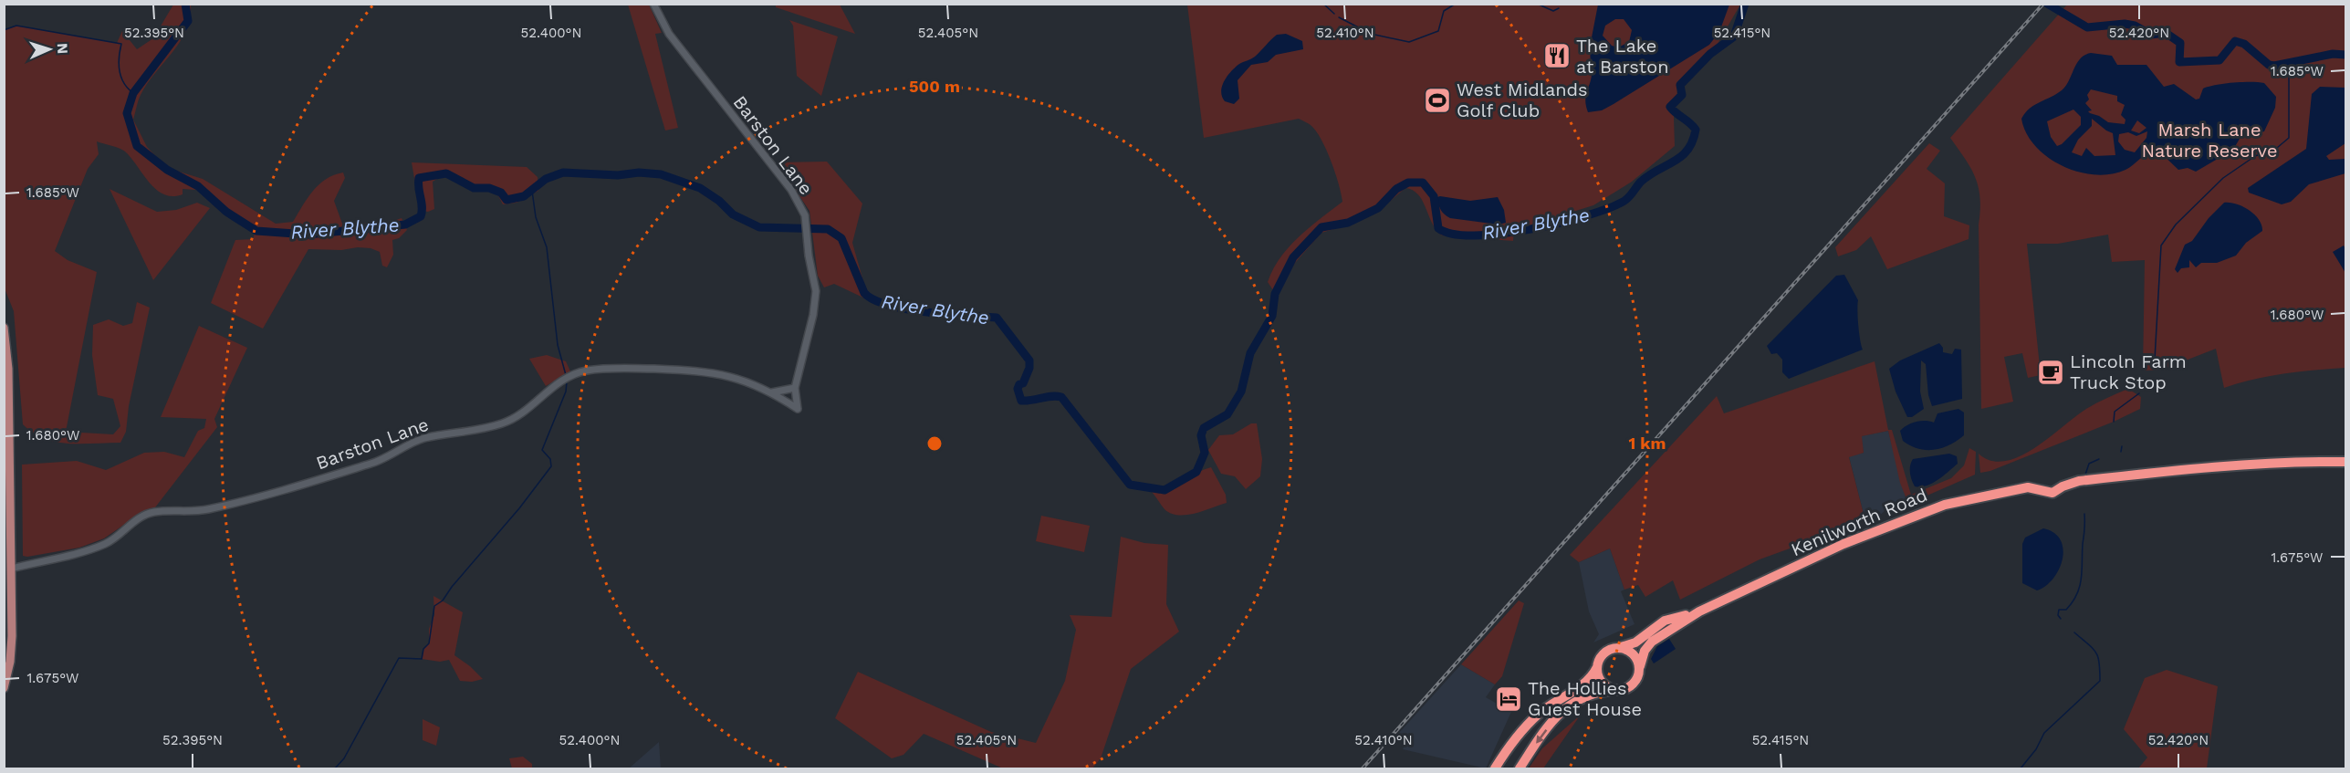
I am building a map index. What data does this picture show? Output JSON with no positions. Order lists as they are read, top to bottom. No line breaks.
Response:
{"streets":{"highway":["Kenilworth Road"],"street":["Barston Lane"]},"water":["River Blythe"],"parks":["Marsh Lane Nature Reserve"],"places":{"restaurant":["The Lake at Barston"],"sports":["West Midlands Golf Club"],"cafe":["Lincoln Farm Truck Stop"],"hotel":["The Hollies Guest House"]},"north":"right","coordinates":["52.395°N","52.400°N","52.405°N","52.410°N","52.415°N","52.420°N","1.685°W","1.680°W","1.675°W"],"rings":["500 m","1 km"]}
